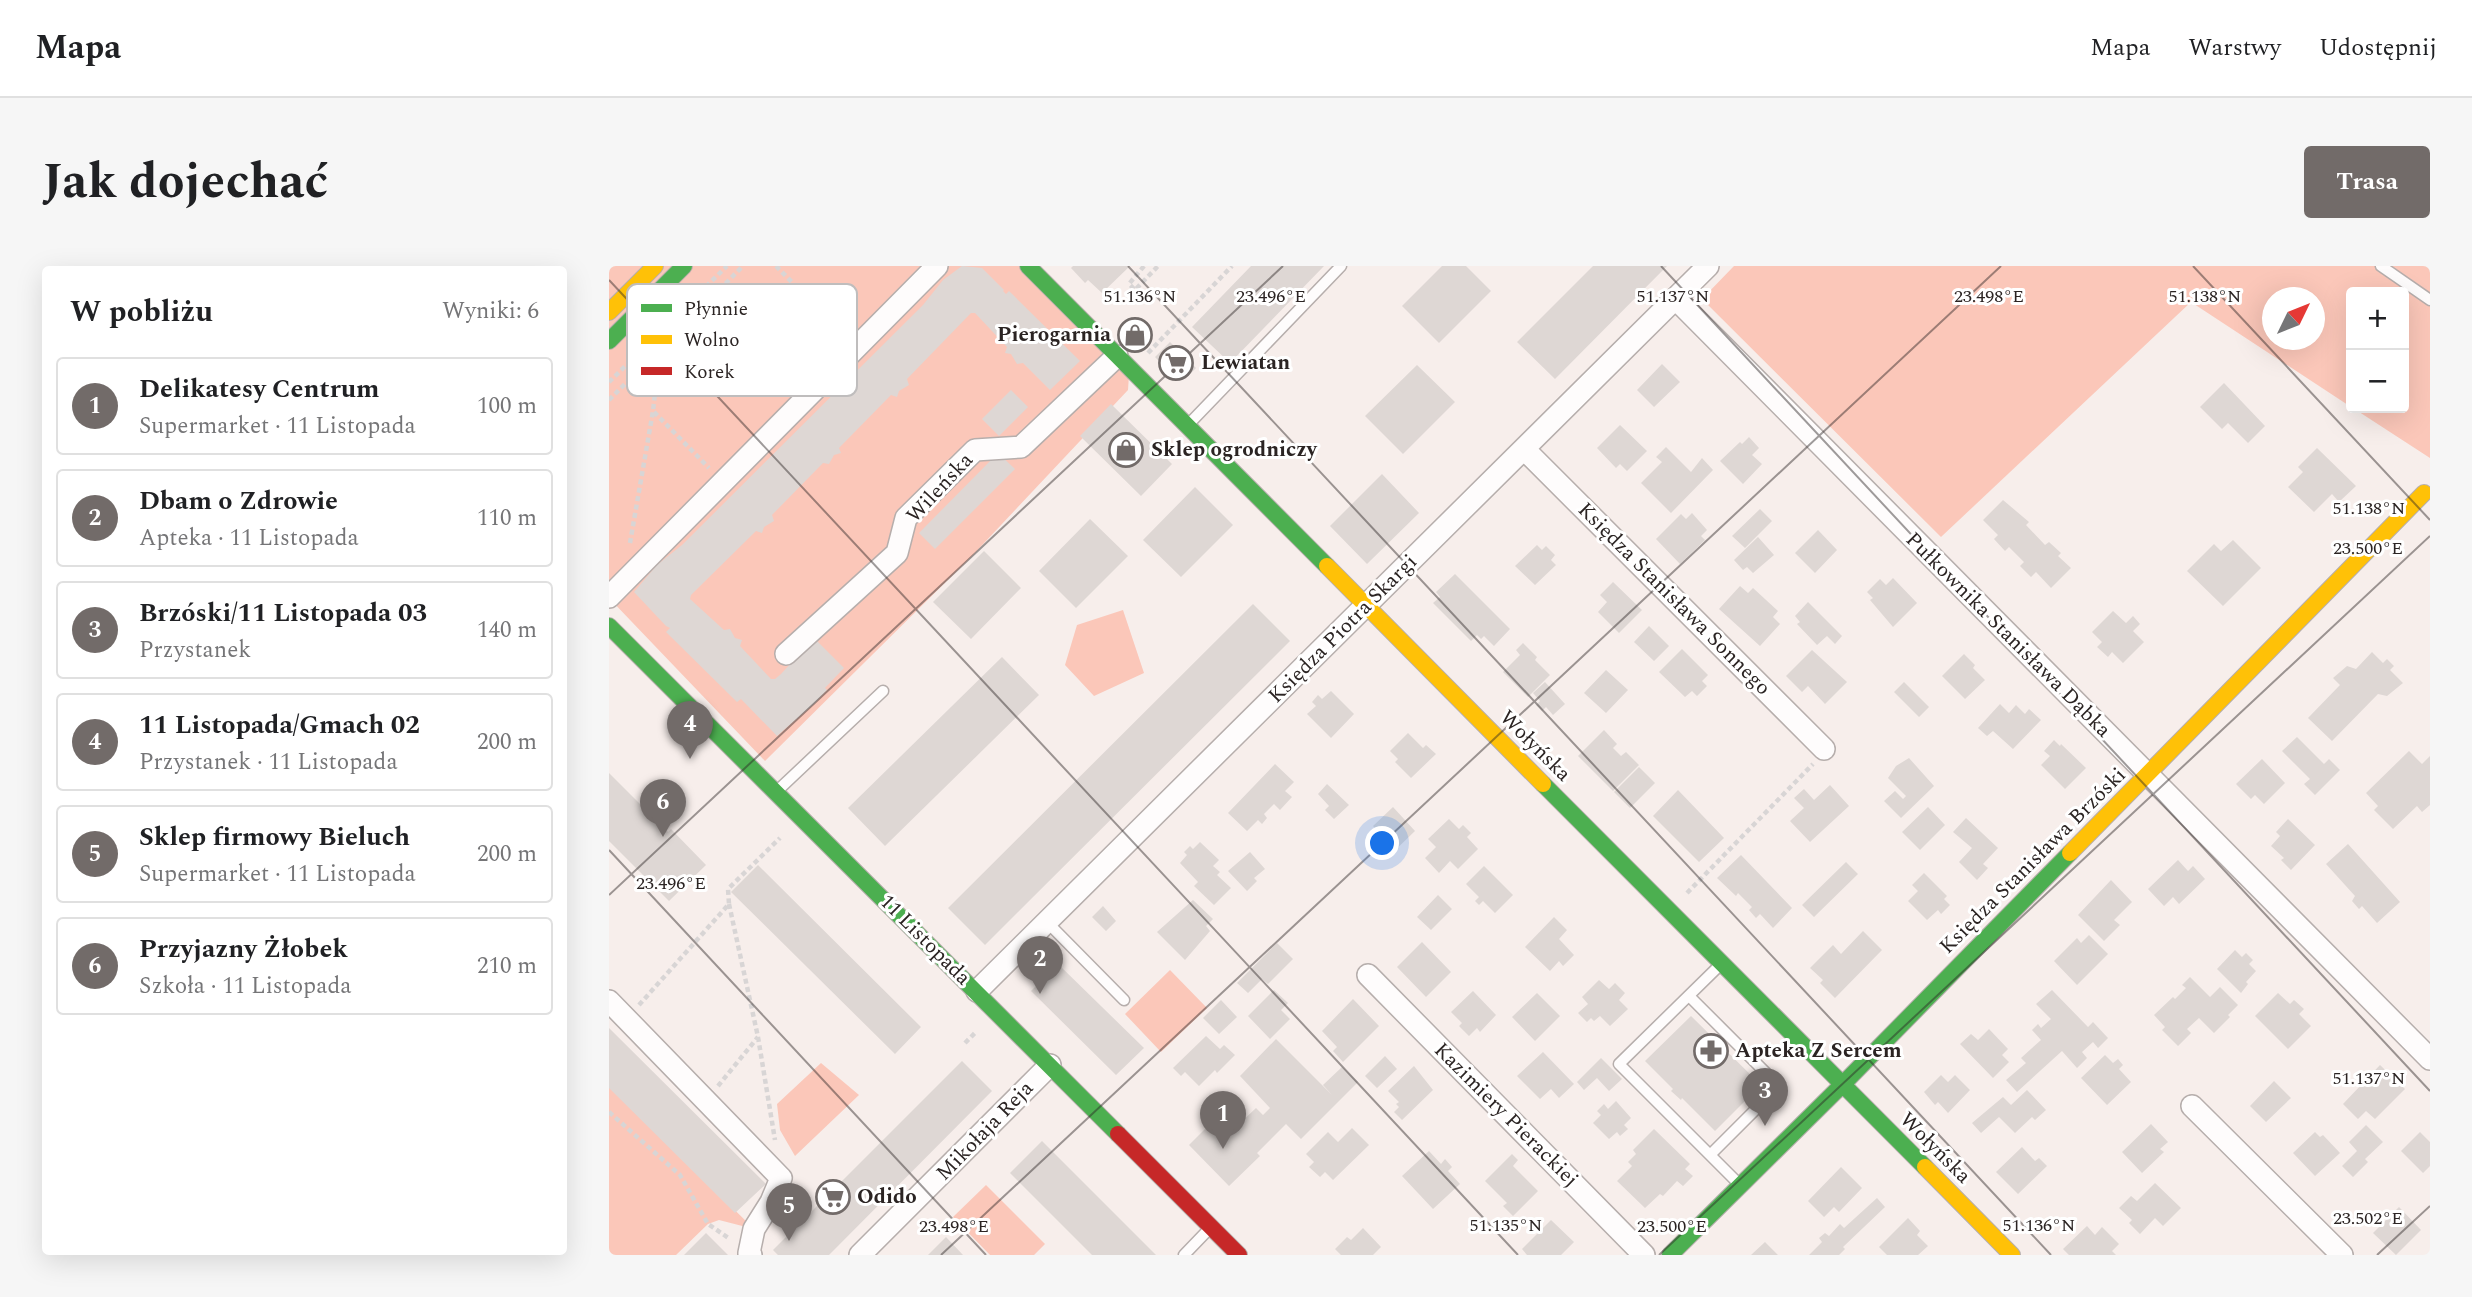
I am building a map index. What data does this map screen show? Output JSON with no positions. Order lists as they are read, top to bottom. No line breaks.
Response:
{"streets":{"street":["Wileńska","Księdza Stanisława Sonnego","Księdza Piotra Skargi","Pułkownika Stanisława Dąbka","Wołyńska","Księdza Stanisława Brzóski","11 Listopada","Kazimiery Pierackiej","Mikołaja Reja"]},"crossings":[["Wileńska","Wołyńska"],["Księdza Stanisława Sonnego","Księdza Piotra Skargi"],["Księdza Piotra Skargi","Pułkownika Stanisława Dąbka"],["Księdza Piotra Skargi","Wołyńska"],["Księdza Piotra Skargi","11 Listopada"],["Pułkownika Stanisława Dąbka","Księdza Stanisława Brzóski"],["Wołyńska","Księdza Stanisława Brzóski"],["11 Listopada","Mikołaja Reja"]],"places":{"shop":["Pierogarnia","Sklep ogrodniczy"],"supermarket":["Lewiatan","Odido"],"pharmacy":["Apteka Z Sercem"]},"legend":["Płynnie","Wolno","Korek"],"north":"top right","page":{"header":"Mapa","nav":["Mapa","Warstwy","Udostępnij"],"title":"Jak dojechać","buttons":"Trasa","heading":["W pobliżu","Wyniki: 6"],"map_buttons":["+","−"],"list":[{"mark":"1","name":"Delikatesy Centrum","note":"Supermarket · 11 Listopada","value":"100 m"},{"mark":"2","name":"Dbam o Zdrowie","note":"Apteka · 11 Listopada","value":"110 m"},{"mark":"3","name":"Brzóski/11 Listopada 03","note":"Przystanek","value":"140 m"},{"mark":"4","name":"11 Listopada/Gmach 02","note":"Przystanek · 11 Listopada","value":"200 m"},{"mark":"5","name":"Sklep firmowy Bieluch","note":"Supermarket · 11 Listopada","value":"200 m"},{"mark":"6","name":"Przyjazny Żłobek","note":"Szkoła · 11 Listopada","value":"210 m"}],"pins":["4","6","2","3","1","5"]},"coordinates":["23.496°E","23.498°E","51.137°N","51.138°N","51.136°N","23.500°E","23.502°E","51.135°N"]}
